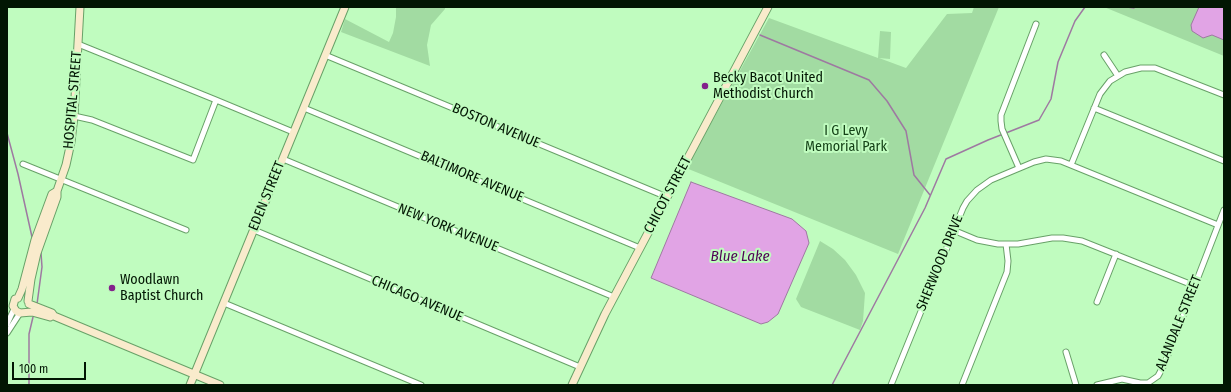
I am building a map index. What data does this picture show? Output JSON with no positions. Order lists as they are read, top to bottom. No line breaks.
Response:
{"streets":{"street":["HOSPITAL STREET","BOSTON AVENUE","BALTIMORE AVENUE","CHICOT STREET","EDEN STREET","NEW YORK AVENUE","SHERWOOD DRIVE","CHICAGO AVENUE","ALANDALE STREET"]},"crossings":[["BOSTON AVENUE","CHICOT STREET"],["BOSTON AVENUE","EDEN STREET"],["BALTIMORE AVENUE","CHICOT STREET"],["BALTIMORE AVENUE","EDEN STREET"],["CHICOT STREET","NEW YORK AVENUE"],["CHICOT STREET","CHICAGO AVENUE"],["EDEN STREET","NEW YORK AVENUE"],["EDEN STREET","CHICAGO AVENUE"],["SHERWOOD DRIVE","ALANDALE STREET"]],"water":["Blue Lake"],"parks":["I G Levy Memorial Park"],"places":["Becky Bacot United Methodist Church","Woodlawn Baptist Church"],"scale_bar":"100 m"}
